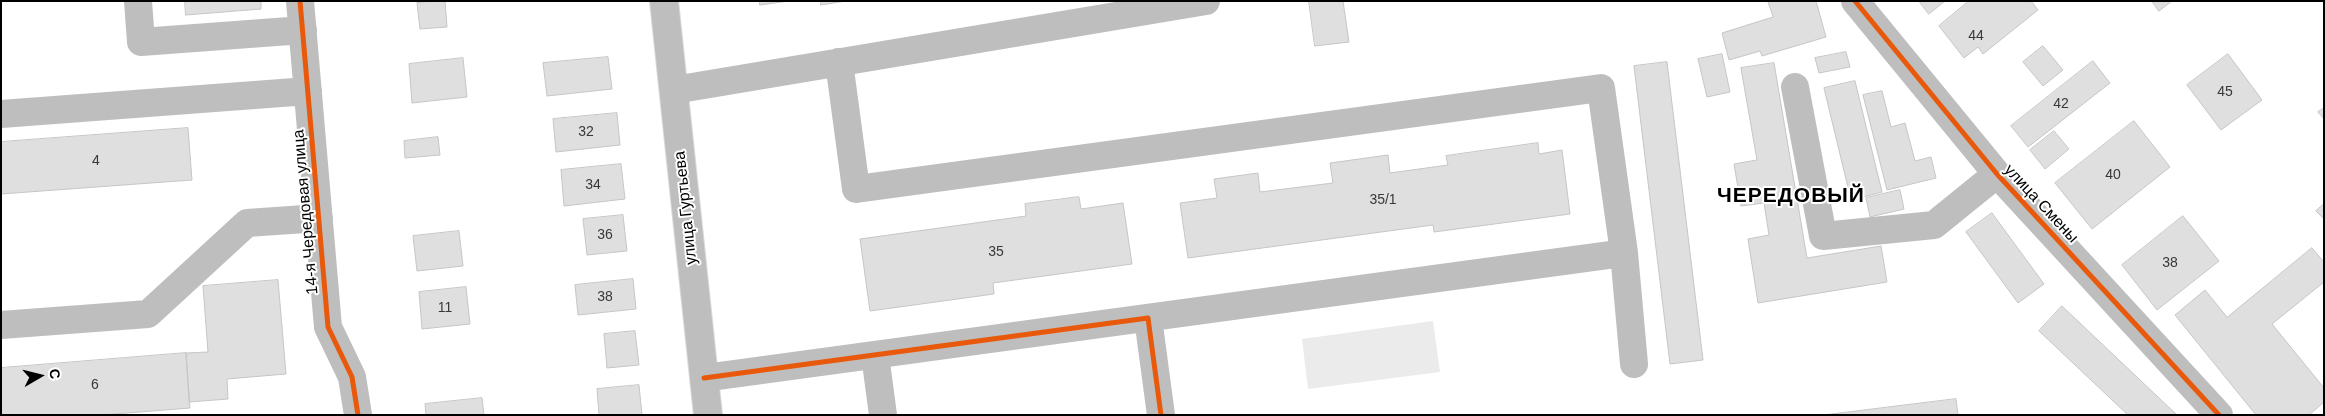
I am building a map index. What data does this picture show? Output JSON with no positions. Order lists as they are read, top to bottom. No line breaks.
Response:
{"streets":{"street":["улица Смены","улица Гуртьева","14-я Чередовая улица"]},"districts":["ЧЕРЕДОВЫЙ"],"house_numbers":["44","45","42","32","4","40","34","35/1","36","35","38","38","11","6"],"north":"right"}
